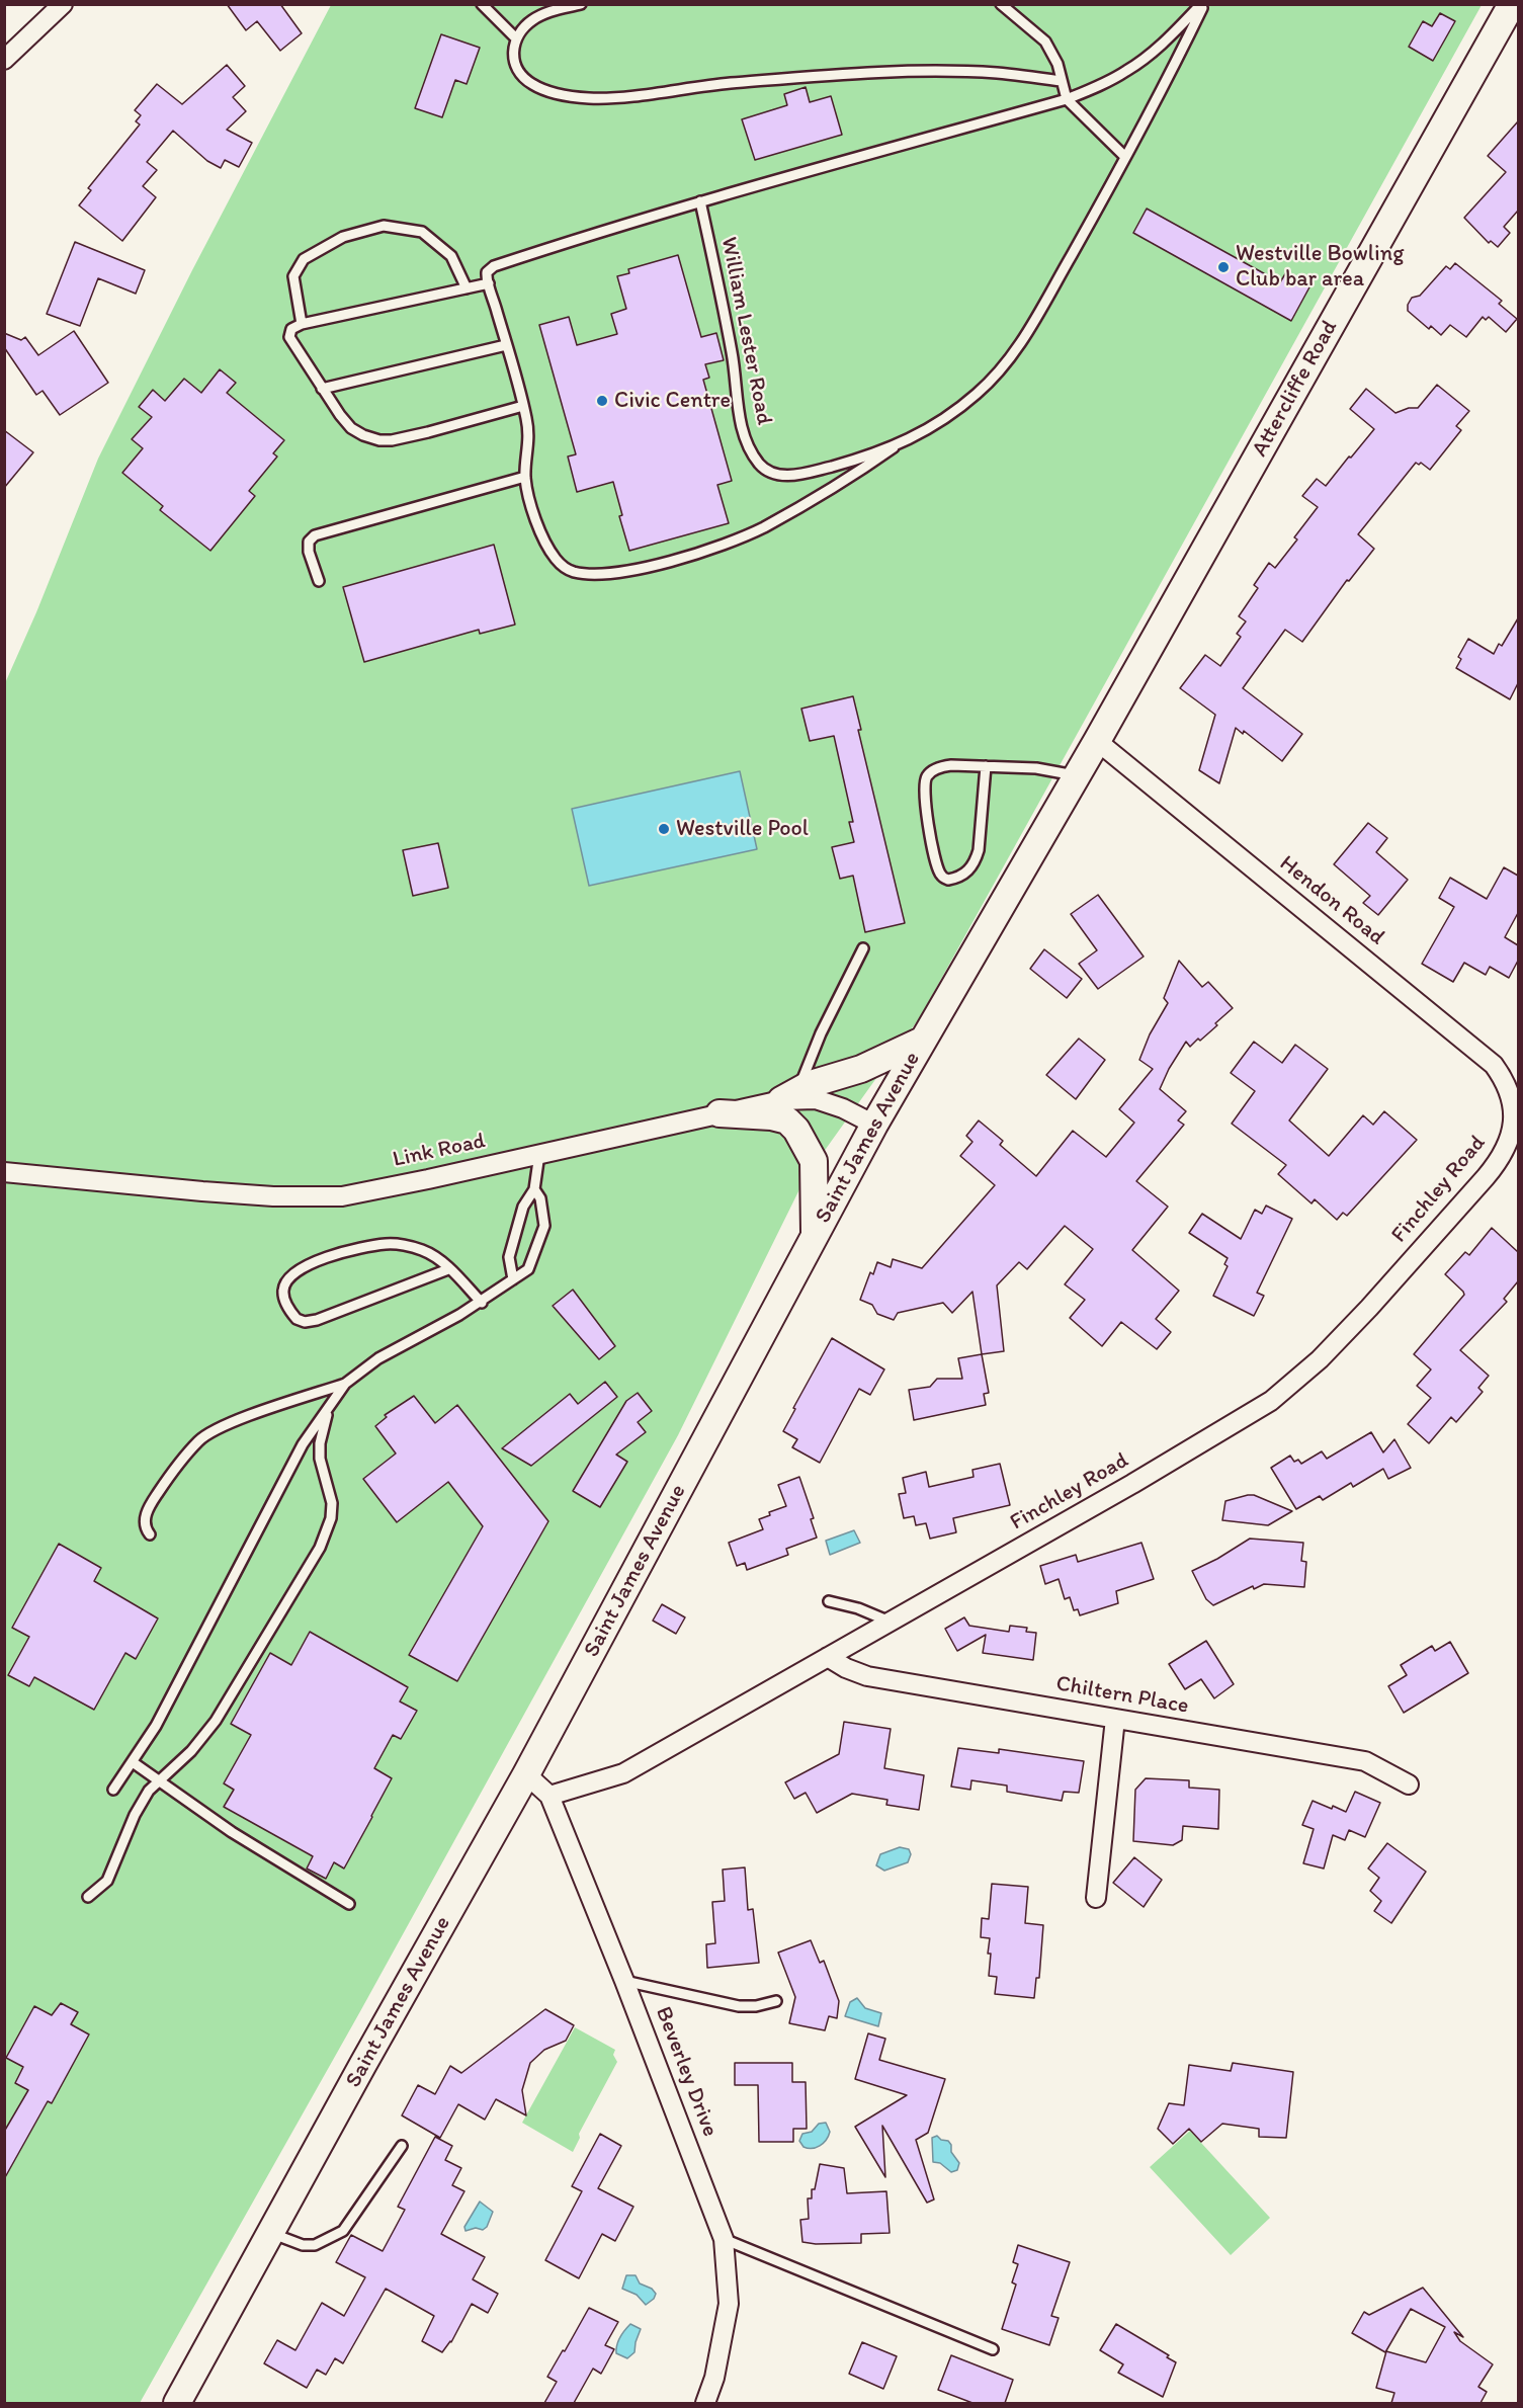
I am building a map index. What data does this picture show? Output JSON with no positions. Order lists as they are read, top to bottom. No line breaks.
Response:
{"streets":{"main road":["Attercliffe Road","Saint James Avenue"],"street":["Hendon Road","Link Road","Finchley Road","Chiltern Place","Beverley Drive"],"lane":["William Lester Road"]},"crossings":[["Attercliffe Road","Hendon Road"],["Attercliffe Road","Saint James Avenue"],["Hendon Road","Saint James Avenue"],["Hendon Road","Finchley Road"],["Saint James Avenue","Link Road"],["Saint James Avenue","Beverley Drive"],["Finchley Road","Chiltern Place"],["Finchley Road","Beverley Drive"]],"places":["Westville Bowling Club bar area","Civic Centre","Westville Pool"]}
